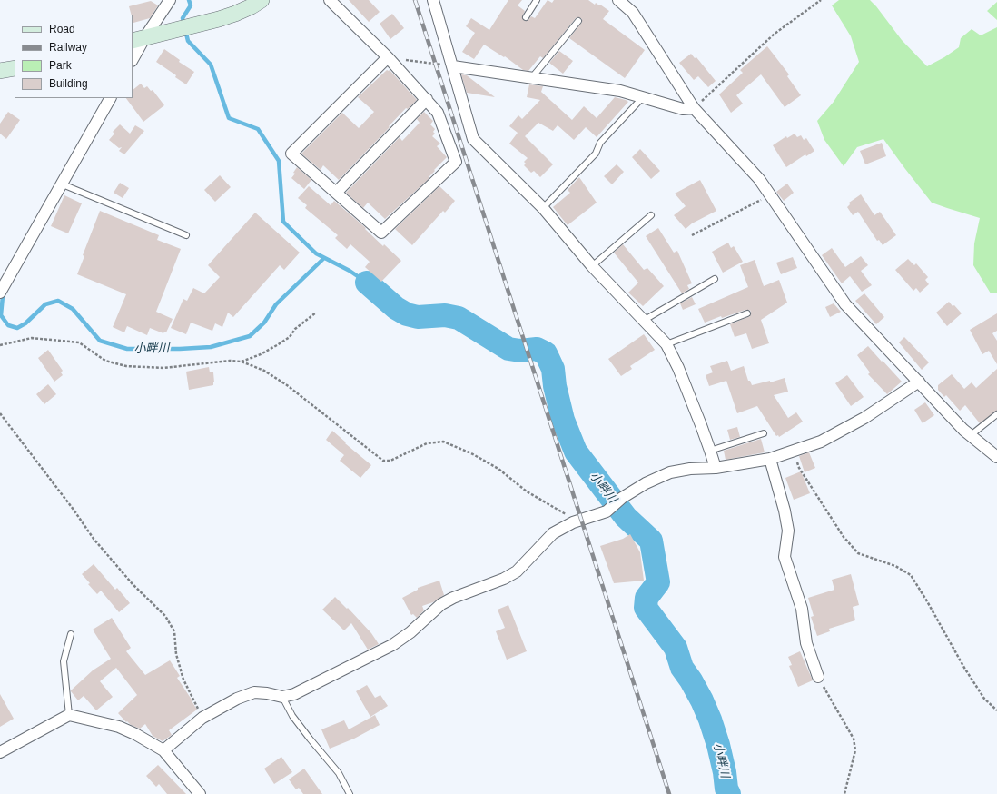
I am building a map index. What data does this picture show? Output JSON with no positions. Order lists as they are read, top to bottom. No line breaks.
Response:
{"water":["小畔川"],"legend":["Road","Railway","Park","Building"]}
